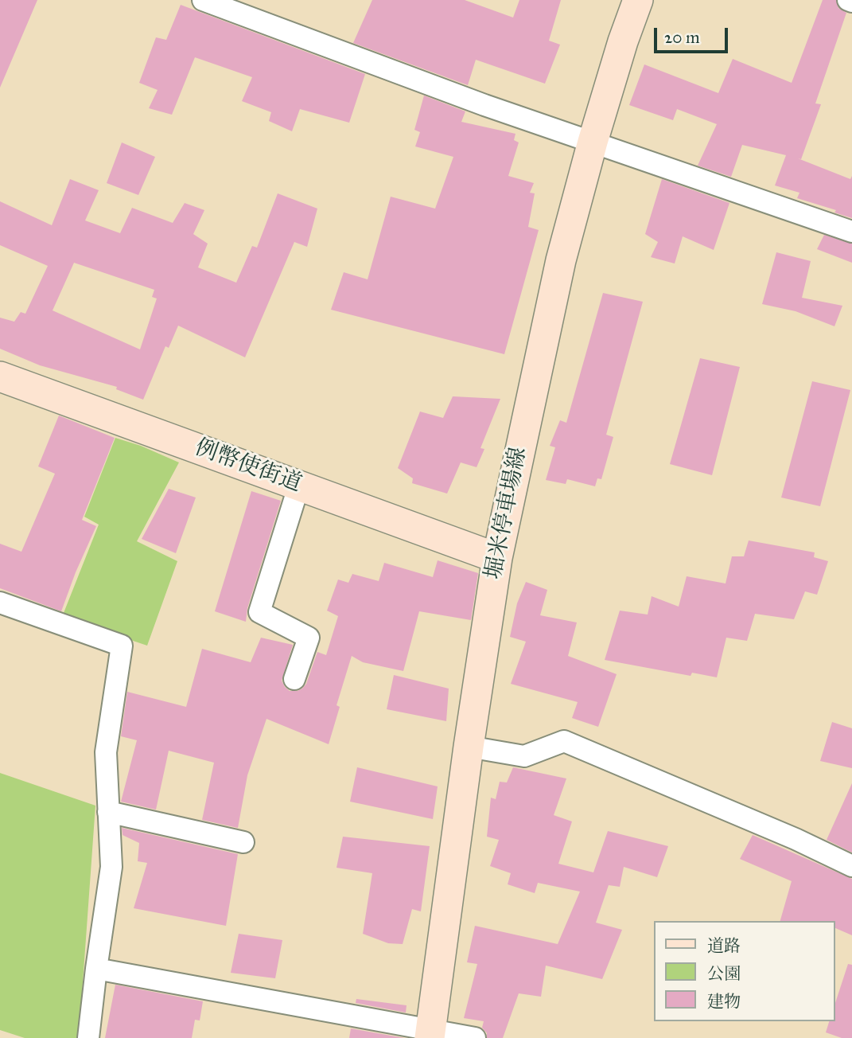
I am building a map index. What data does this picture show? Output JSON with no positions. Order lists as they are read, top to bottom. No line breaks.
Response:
{"streets":{"main road":["例幣使街道","堀米停車場線"]},"crossings":[["例幣使街道","堀米停車場線"]],"legend":["道路","公園","建物"],"scale_bar":"20 m"}
